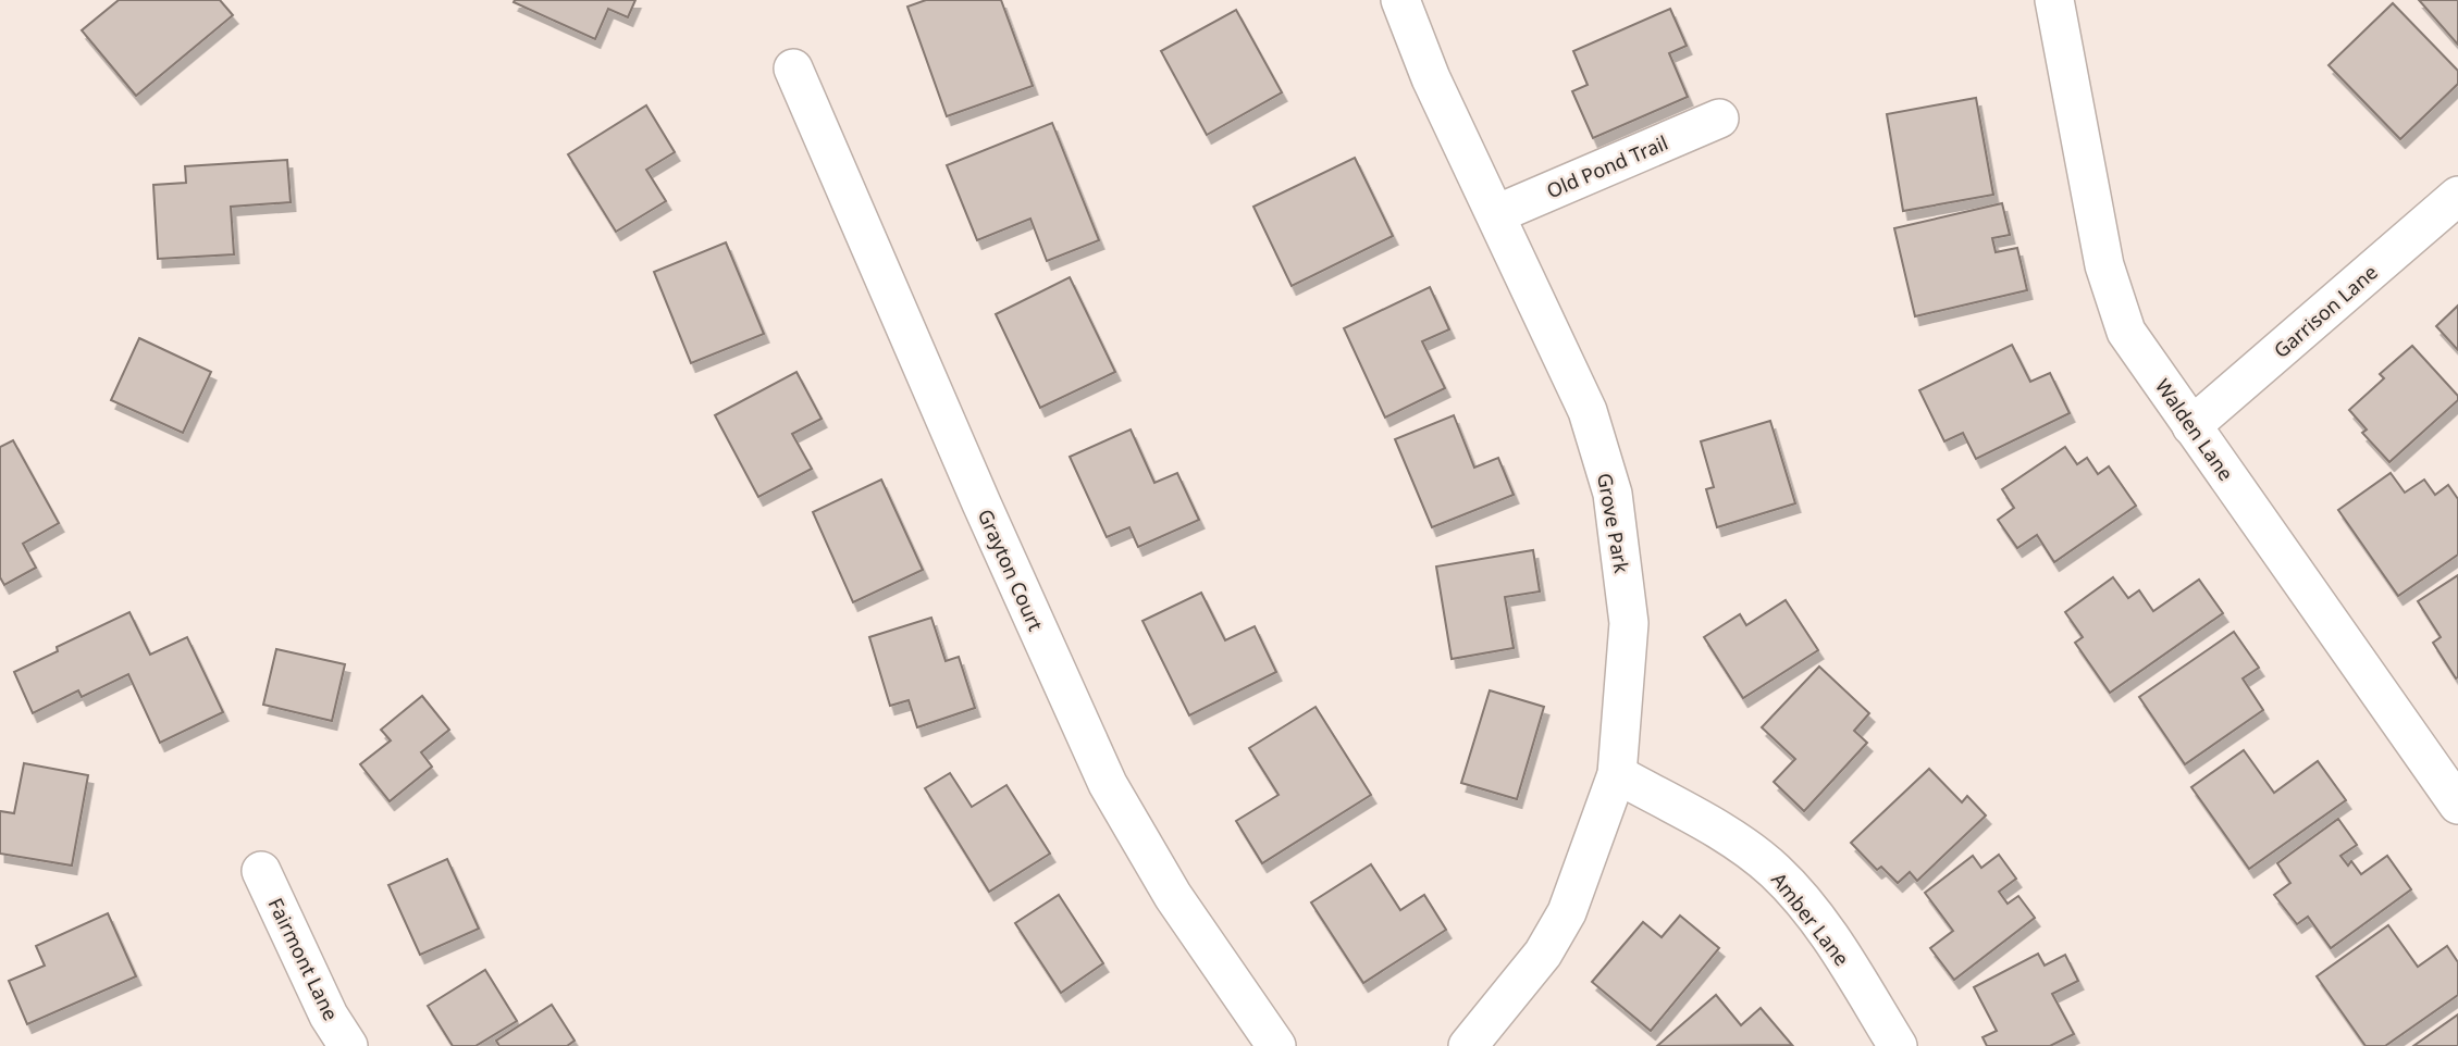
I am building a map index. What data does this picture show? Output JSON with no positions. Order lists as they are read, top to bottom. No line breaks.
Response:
{"streets":{"street":["Old Pond Trail","Garrison Lane","Walden Lane","Grove Park","Grayton Court","Amber Lane","Fairmont Lane"]},"crossings":[["Old Pond Trail","Grove Park"],["Garrison Lane","Walden Lane"],["Grove Park","Amber Lane"]]}
